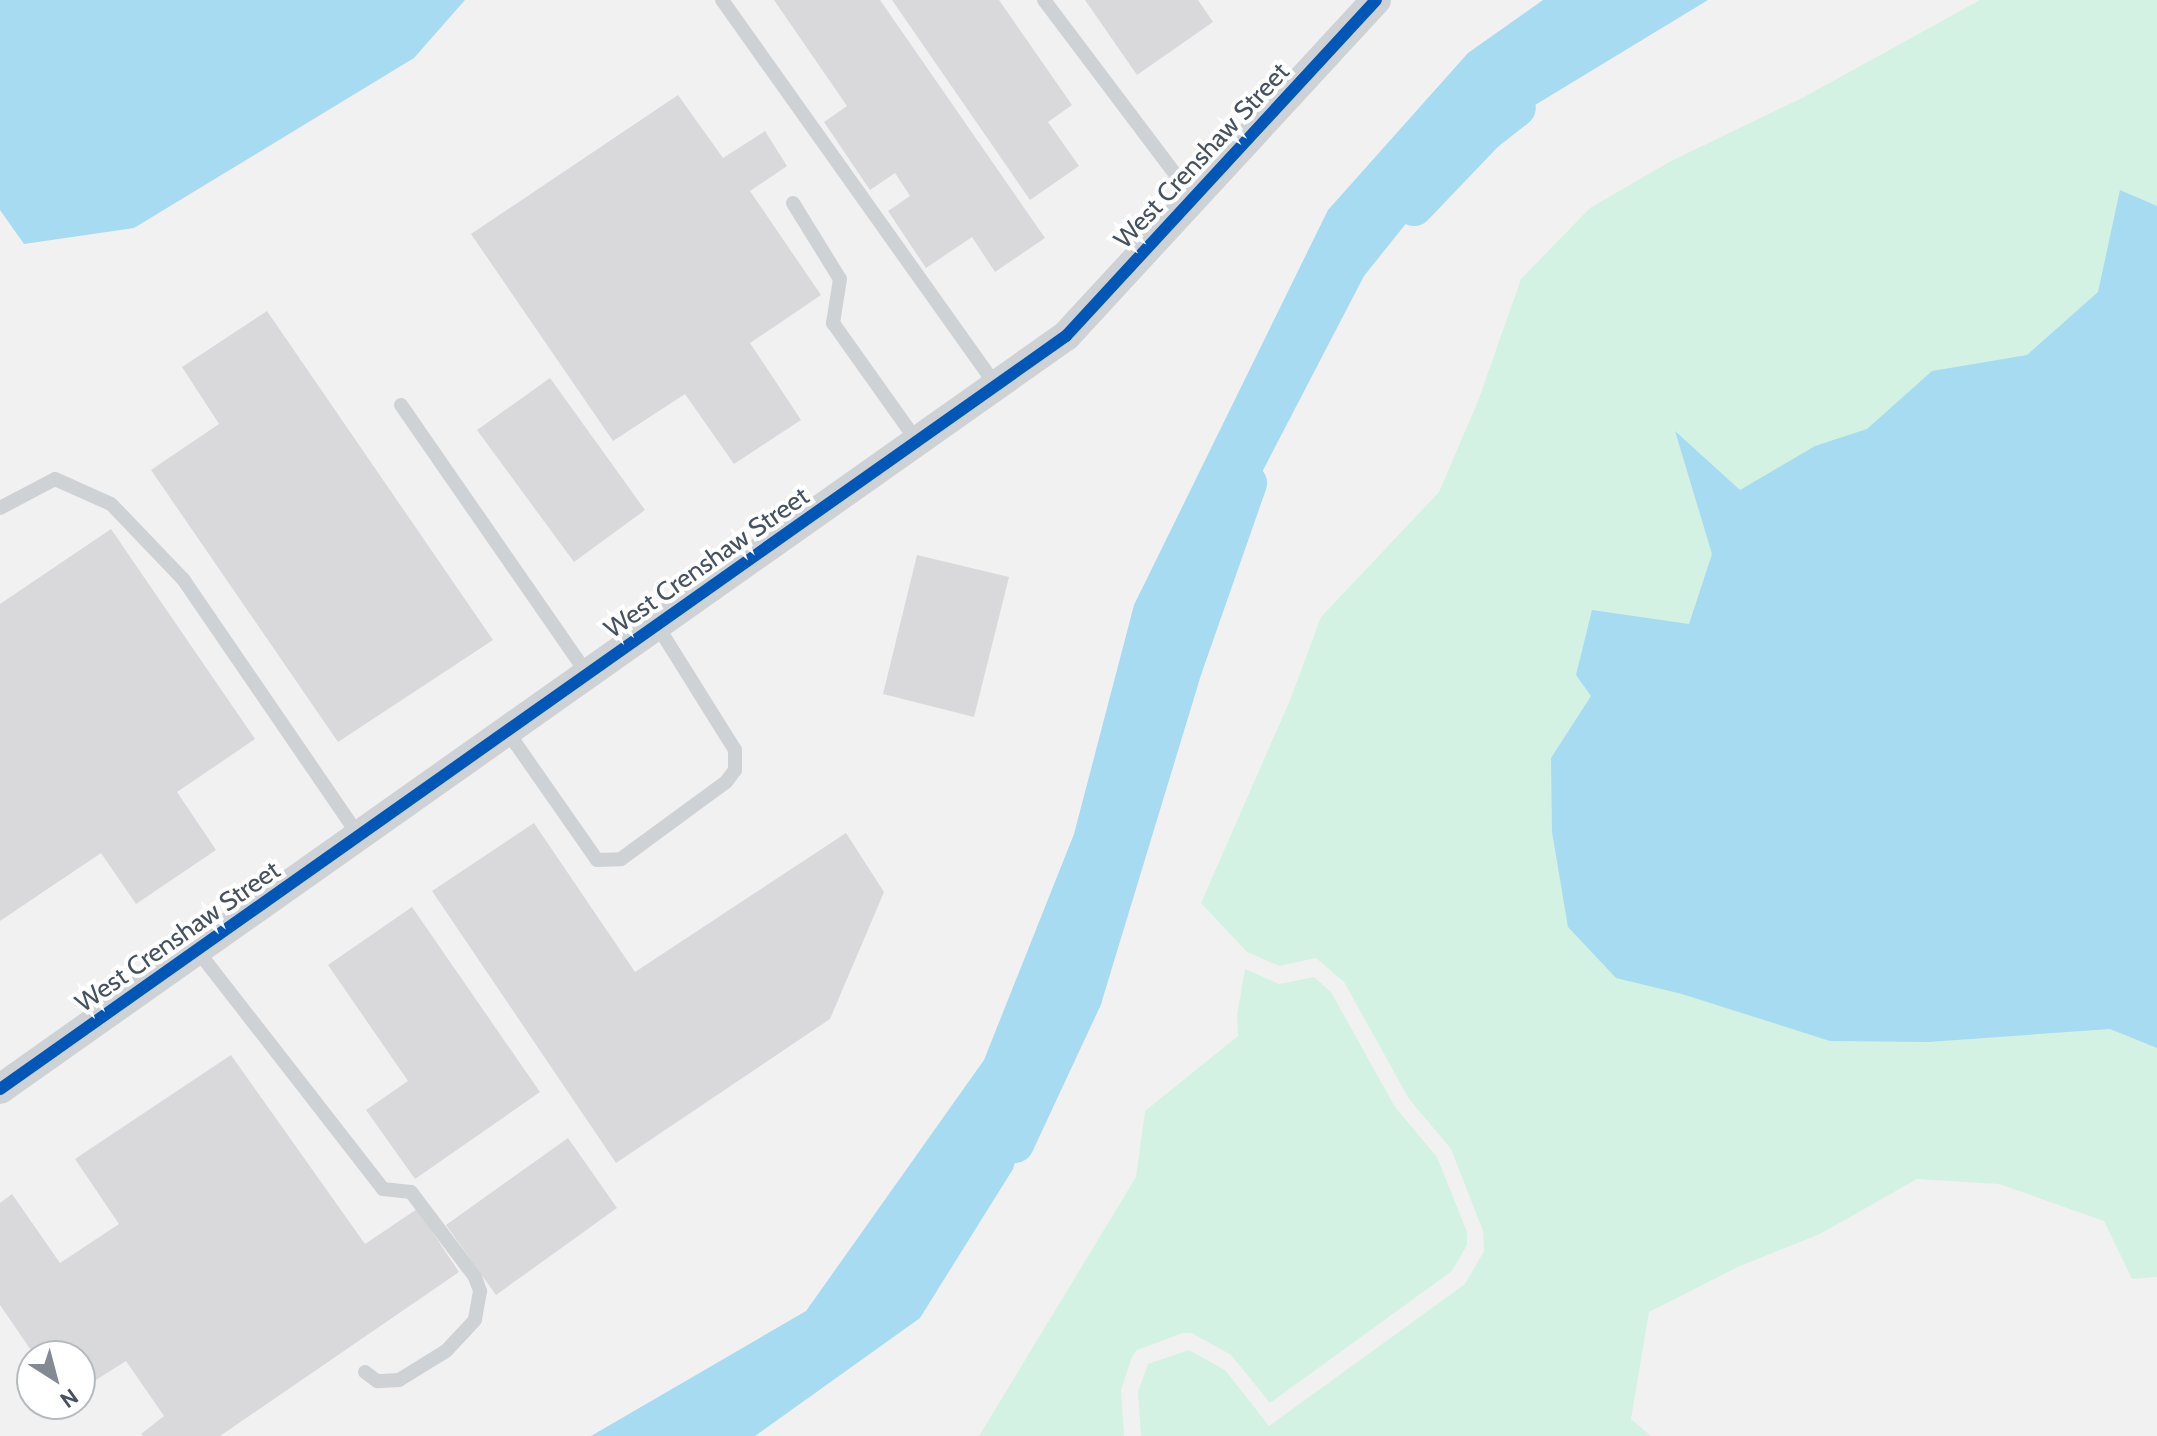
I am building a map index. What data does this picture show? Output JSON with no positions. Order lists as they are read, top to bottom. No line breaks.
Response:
{"streets":{"street":["West Crenshaw Street"]},"north":"bottom right"}
